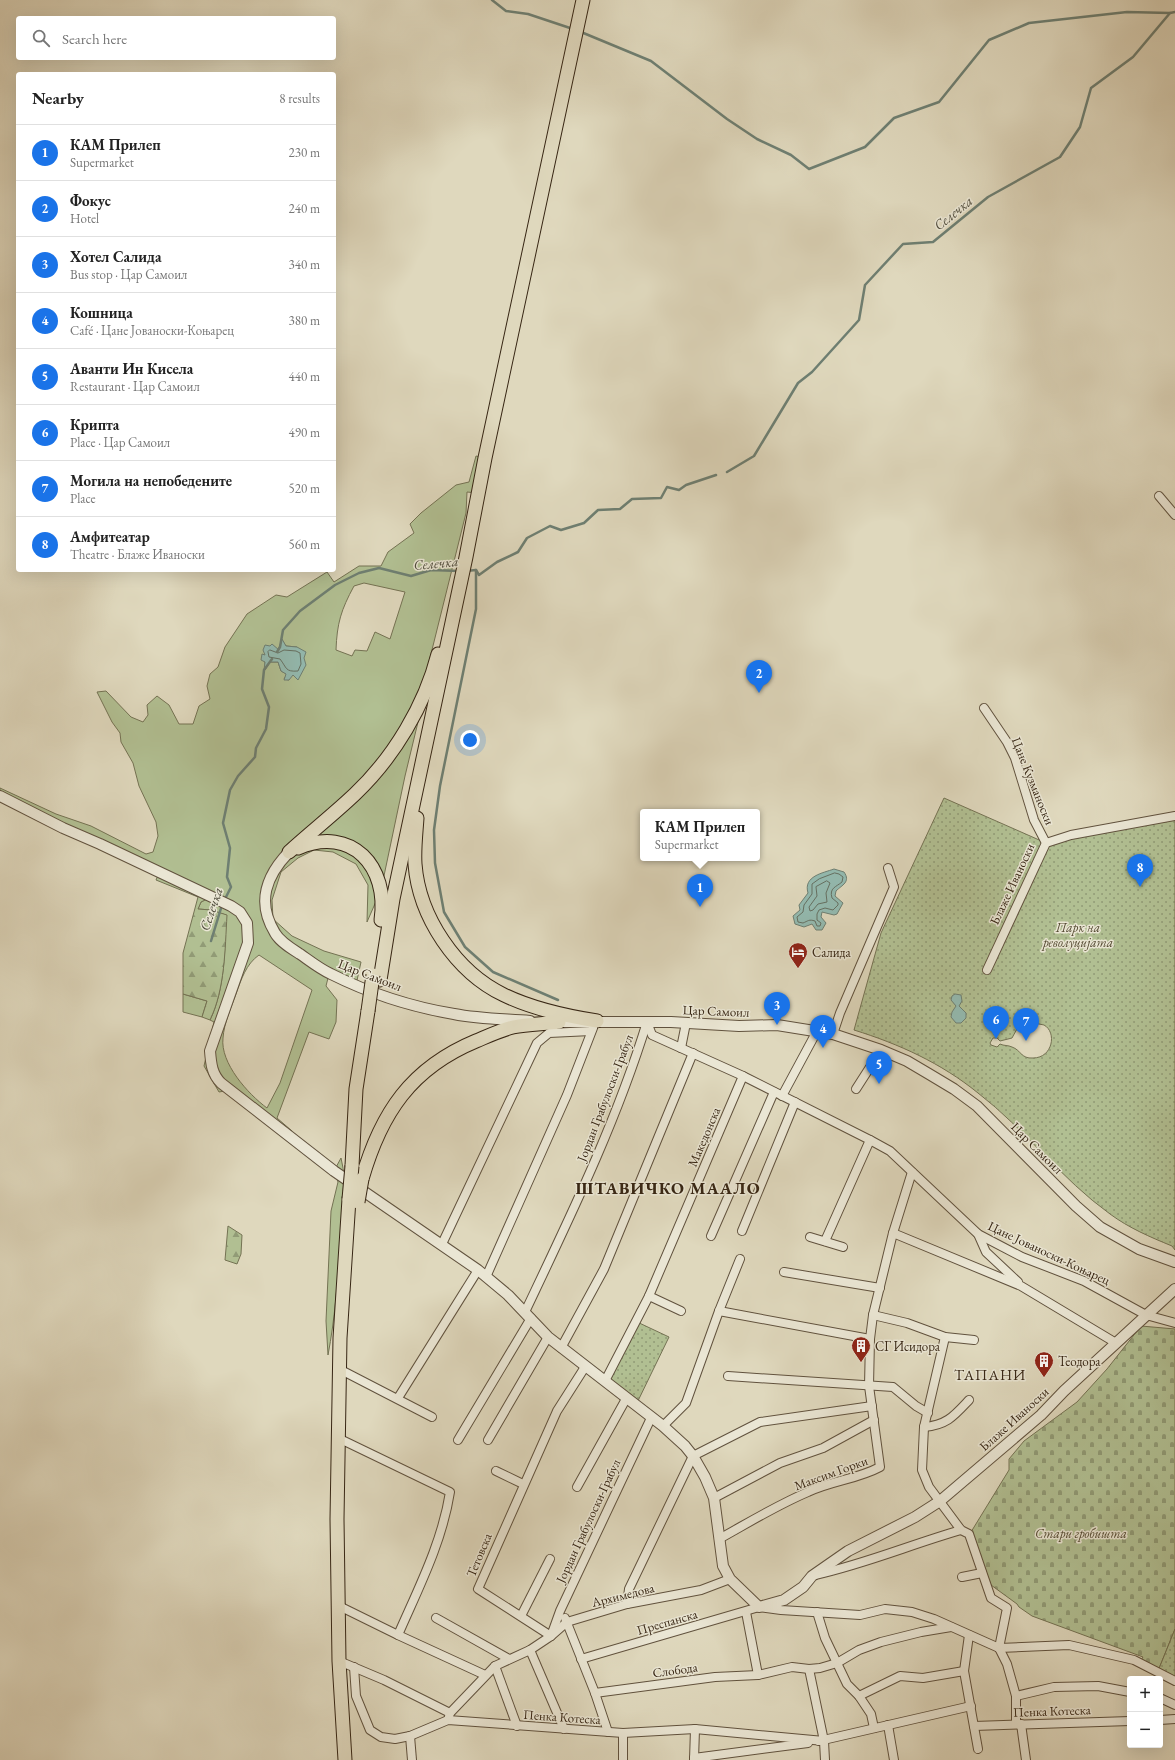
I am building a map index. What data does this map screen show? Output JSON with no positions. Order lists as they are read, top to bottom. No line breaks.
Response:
{"streets":{"street":["Цане Кузманоски","Блаже Иваноски","Цар Самоил","Јордан Грабулоски-Грабул","Македонска","Цане Јованоски-Коњарец","Максим Горки","Тетовска","Архимедова","Преспанска","Слобода","Пенка Котеска"]},"crossings":[["Цане Кузманоски","Блаже Иваноски"],["Блаже Иваноски","Цане Јованоски-Коњарец"],["Блаже Иваноски","Преспанска"],["Цар Самоил","Јордан Грабулоски-Грабул"],["Цар Самоил","Цане Јованоски-Коњарец"],["Јордан Грабулоски-Грабул","Цане Јованоски-Коњарец"],["Јордан Грабулоски-Грабул","Тетовска"],["Јордан Грабулоски-Грабул","Архимедова"],["Македонска","Цане Јованоски-Коњарец"],["Цане Јованоски-Коњарец","Максим Горки"],["Тетовска","Архимедова"],["Архимедова","Пенка Котеска"]],"districts":["ШТАВИЧКО МААЛО","ТАПАНИ"],"water":["Селечка"],"parks":["Парк на револуцијата","Стари гробишта"],"places":{"hotel":["Салида"],"building":["СГ Исидора","Теодора"]},"page":{"search":"Search here","heading":["Nearby","8 results"],"list":[{"mark":"1","name":"КАМ Прилеп","note":"Supermarket","value":"230 m"},{"mark":"2","name":"Фокус","note":"Hotel","value":"240 m"},{"mark":"3","name":"Хотел Салида","note":"Bus stop · Цар Самоил","value":"340 m"},{"mark":"4","name":"Кошница","note":"Café · Цане Јованоски-Коњарец","value":"380 m"},{"mark":"5","name":"Аванти Ин Кисела","note":"Restaurant · Цар Самоил","value":"440 m"},{"mark":"6","name":"Крипта","note":"Place · Цар Самоил","value":"490 m"},{"mark":"7","name":"Могила на непобедените","note":"Place","value":"520 m"},{"mark":"8","name":"Амфитеатар","note":"Theatre · Блаже Иваноски","value":"560 m"}],"pins":["2","8","1","3","6","7","4","5"],"popup":["КАМ Прилеп","Supermarket"],"map_buttons":["+","−"]}}
